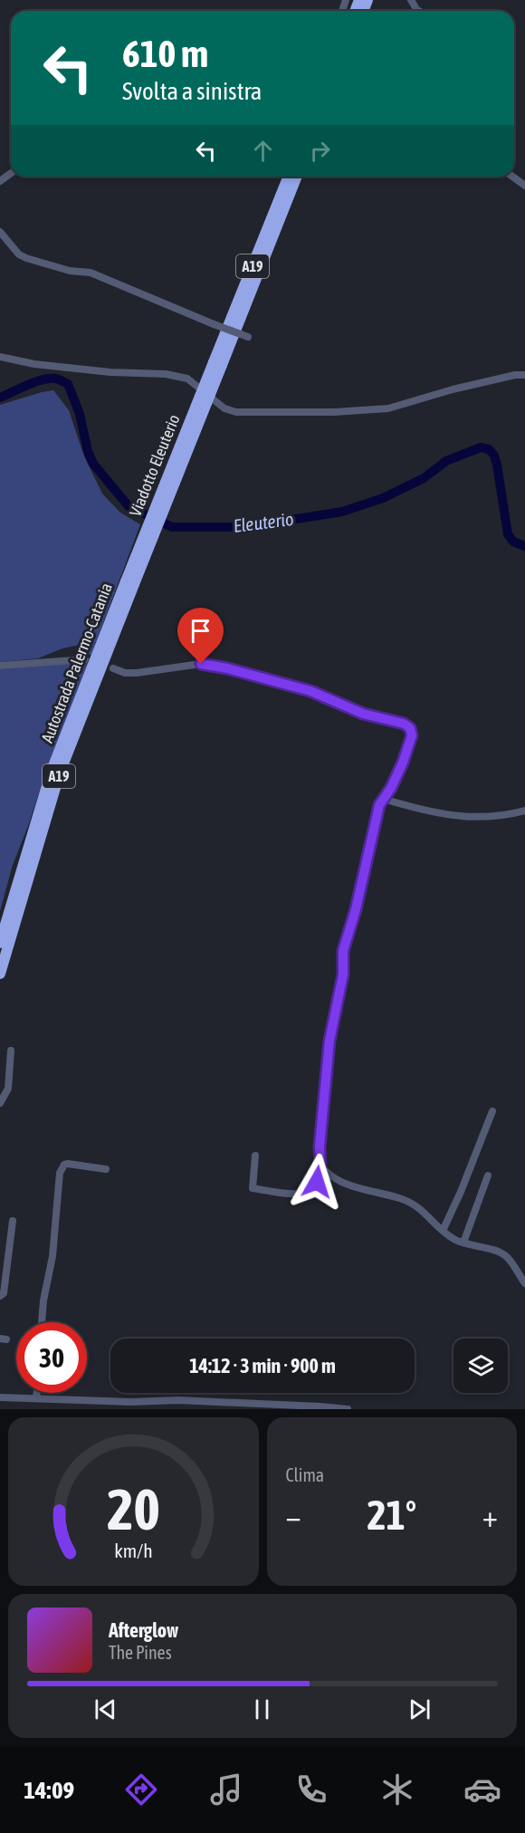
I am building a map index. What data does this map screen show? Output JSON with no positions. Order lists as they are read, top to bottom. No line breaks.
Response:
{"streets":{"highway":["A19","Viadotto Eleuterio","Autostrada Palermo-Catania"]},"crossings":[["A19","Viadotto Eleuterio"],["Viadotto Eleuterio","Autostrada Palermo-Catania"]],"water":["Eleuterio"],"page":{"turn":["610 m","Svolta a sinistra"],"limit":"30","trip":"14:12 · 3 min · 900 m","tile":"Clima","heat":["−","21°","+"],"song":["Afterglow","The Pines"],"tabs":"14:09","gauge":["20","km/h"]}}
